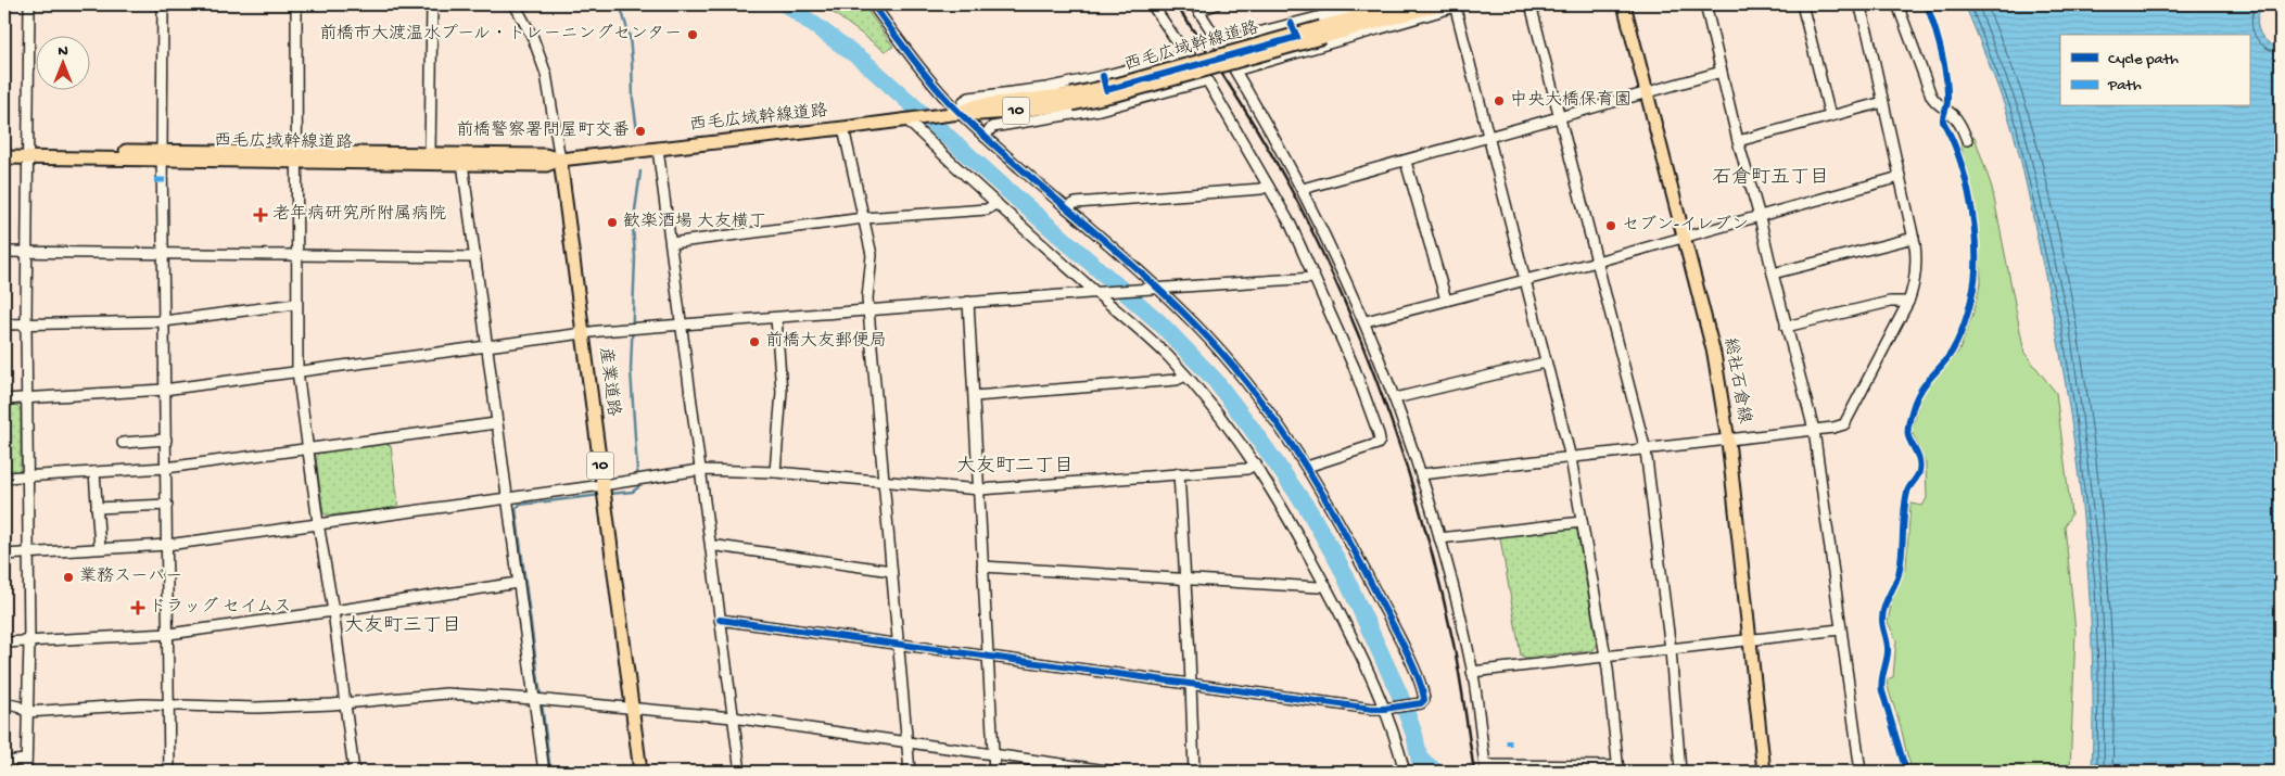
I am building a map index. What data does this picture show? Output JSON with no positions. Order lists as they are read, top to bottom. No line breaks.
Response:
{"streets":{"main road":["西毛広域幹線道路","10","総社石倉線","産業道路"]},"crossings":[["西毛広域幹線道路","産業道路"]],"districts":["石倉町五丁目","大友町二丁目","大友町三丁目"],"places":{"other":["前橋市大渡温水プール・トレーニングセンター","中央大橋保育園","前橋警察署問屋町交番","歓楽酒場 大友横丁","セブン-イレブン","前橋大友郵便局","業務スーパー"],"health":["老年病研究所附属病院","ドラッグ セイムス"]},"legend":["Cycle path","Path"],"north":"top"}
